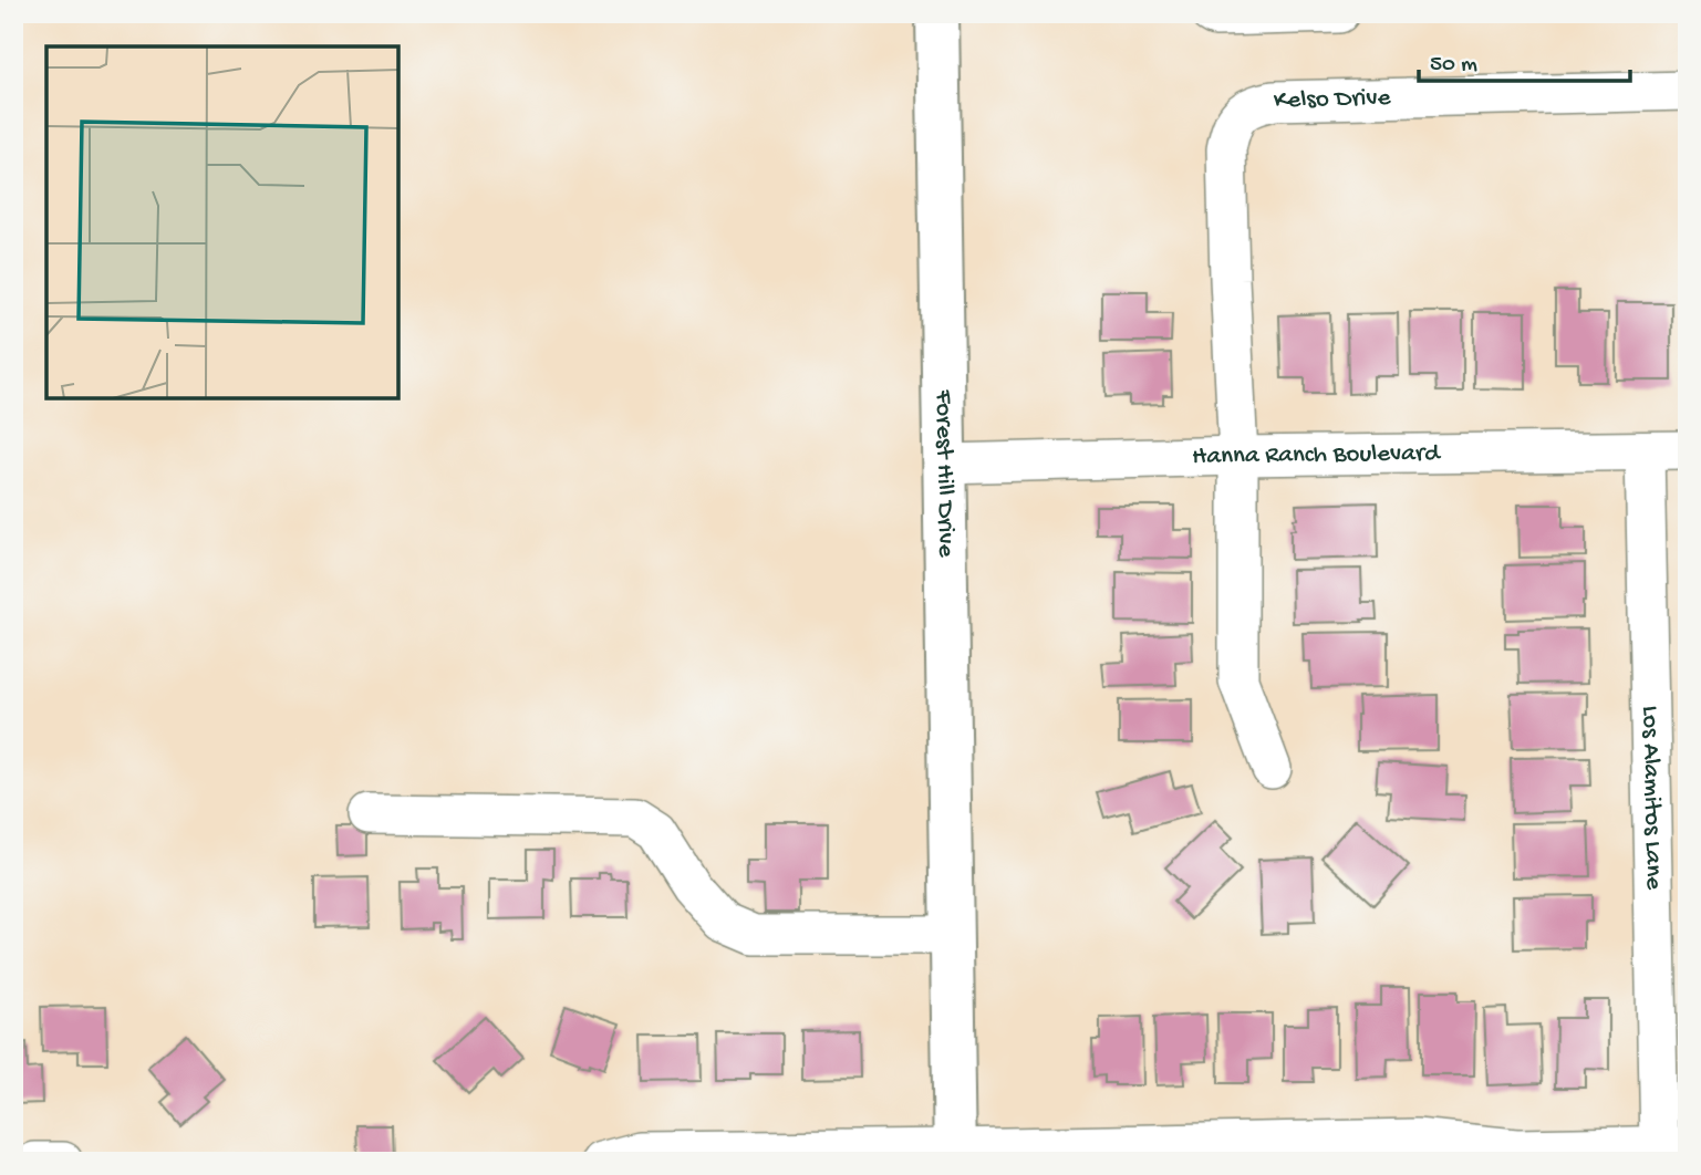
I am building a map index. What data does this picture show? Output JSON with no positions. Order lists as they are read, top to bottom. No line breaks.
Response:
{"streets":{"main road":["Forest Hill Drive"],"street":["Kelso Drive","Hanna Ranch Boulevard","Los Alamitos Lane"]},"crossings":[["Kelso Drive","Hanna Ranch Boulevard"],["Hanna Ranch Boulevard","Forest Hill Drive"],["Hanna Ranch Boulevard","Los Alamitos Lane"]],"scale_bar":"50 m"}
